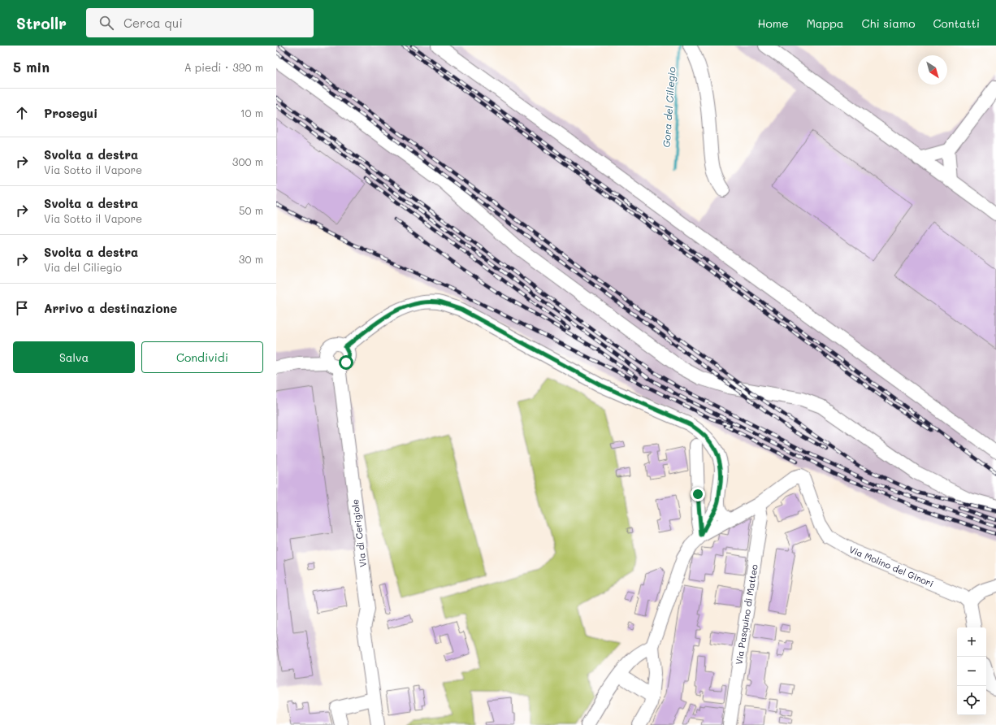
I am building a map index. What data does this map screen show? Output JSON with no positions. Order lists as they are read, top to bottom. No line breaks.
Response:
{"streets":{"street":["Via di Cerigiole","Via Molino del Ginori","Via Pasquino di Matteo"]},"crossings":[["Via Molino del Ginori","Via Pasquino di Matteo"]],"water":["Gora del Ciliegio"],"north":"bottom right","page":{"header":"Strollr","search":"Cerca qui","nav":["Home","Mappa","Chi siamo","Contatti"],"heading":["5 min","A piedi · 390 m"],"list":[["Prosegui","10 m"],["Svolta a destra","Via Sotto il Vapore","300 m"],["Svolta a destra","Via Sotto il Vapore","50 m"],["Svolta a destra","Via del Ciliegio","30 m"],"Arrivo a destinazione"],"buttons":["Salva","Condividi"],"map_buttons":["+","−"]}}
